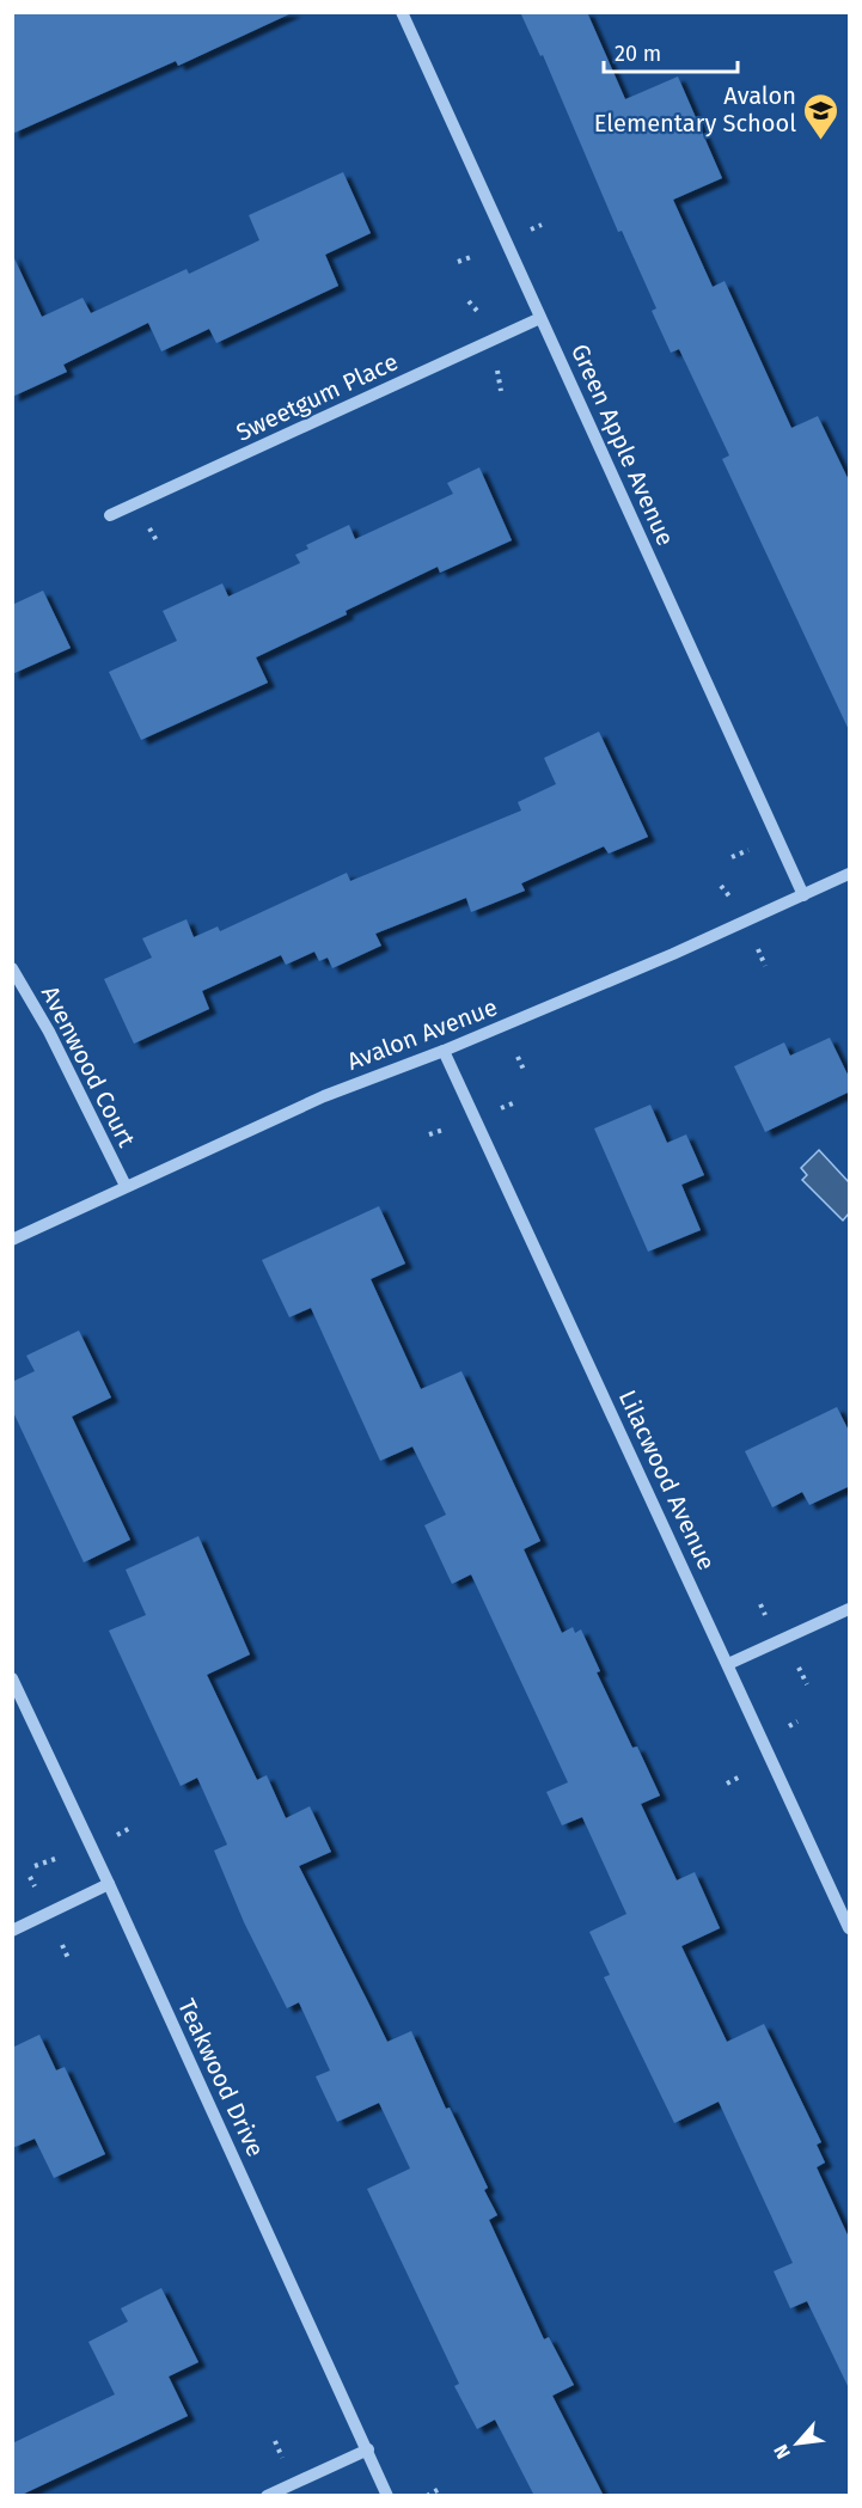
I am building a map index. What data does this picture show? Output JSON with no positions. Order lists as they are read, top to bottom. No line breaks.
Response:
{"streets":{"street":["Sweetgum Place","Green Apple Avenue","Avalon Avenue","Avenwood Court","Lilacwood Avenue","Teakwood Drive"]},"crossings":[["Sweetgum Place","Green Apple Avenue"],["Green Apple Avenue","Avalon Avenue"],["Avalon Avenue","Avenwood Court"],["Avalon Avenue","Lilacwood Avenue"]],"places":{"school or university":["Avalon Elementary School"]},"scale_bar":"20 m","north":"bottom left"}
